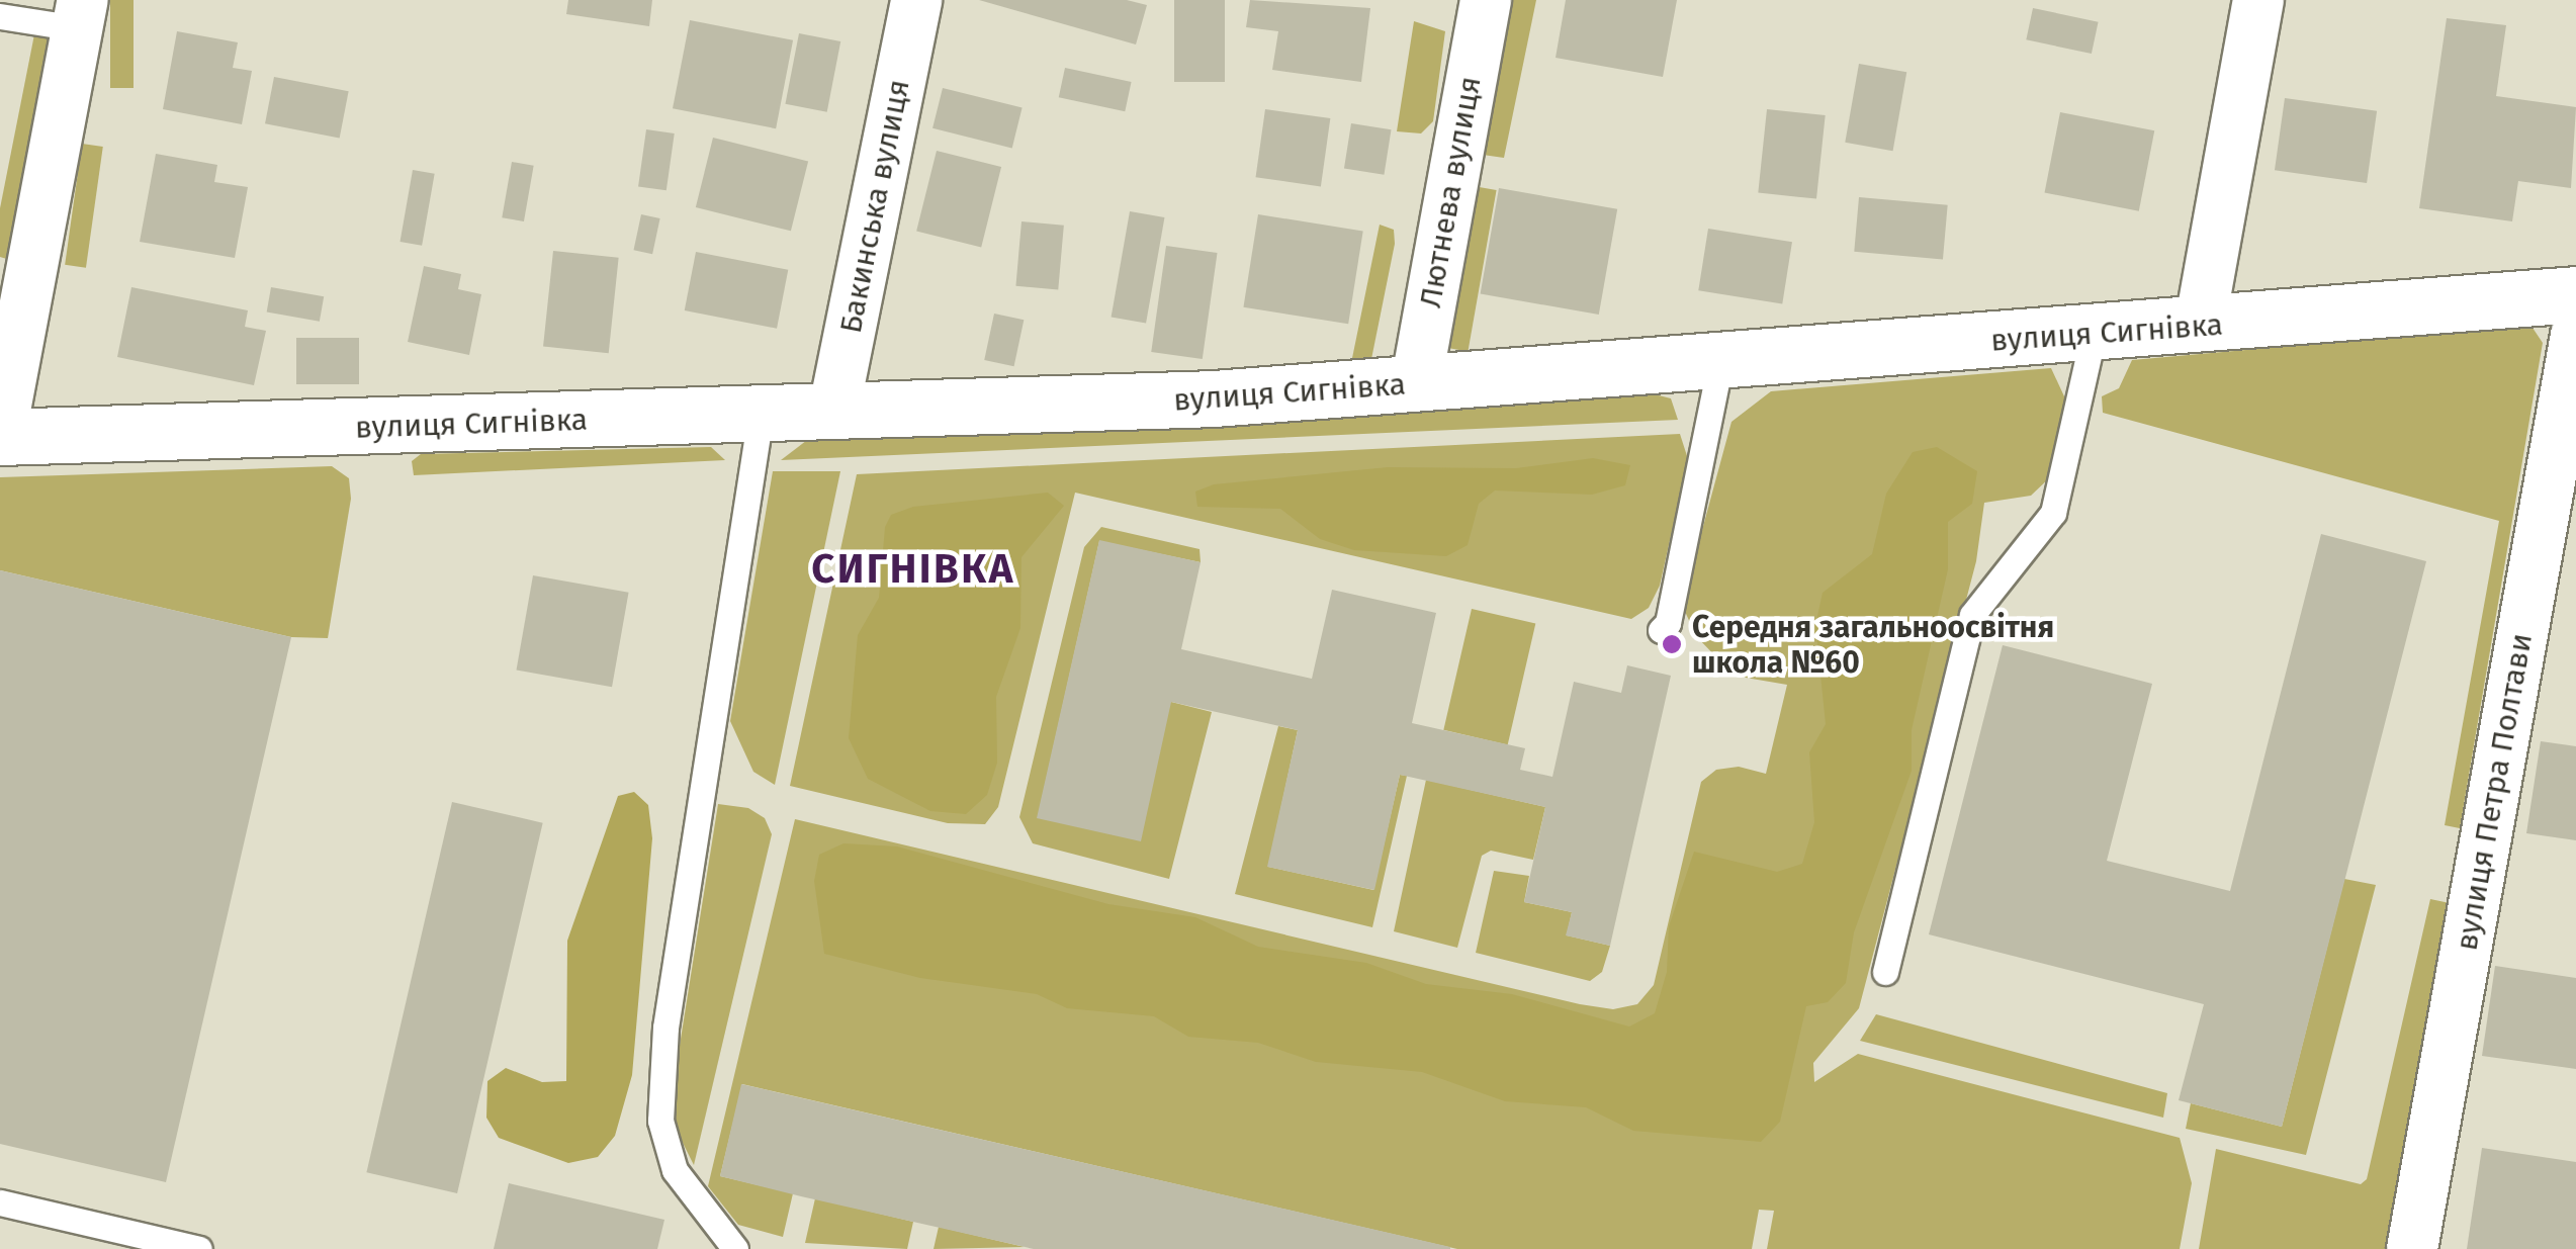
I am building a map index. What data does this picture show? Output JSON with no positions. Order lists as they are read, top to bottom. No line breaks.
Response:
{"streets":{"street":["Лютнева вулиця","Бакинська вулиця","вулиця Сигнівка","вулиця Петра Полтави"]},"crossings":[["Лютнева вулиця","вулиця Сигнівка"],["Бакинська вулиця","вулиця Сигнівка"]],"districts":["СИГНІВКА"],"places":["Середня загальноосвітня школа №60"]}
